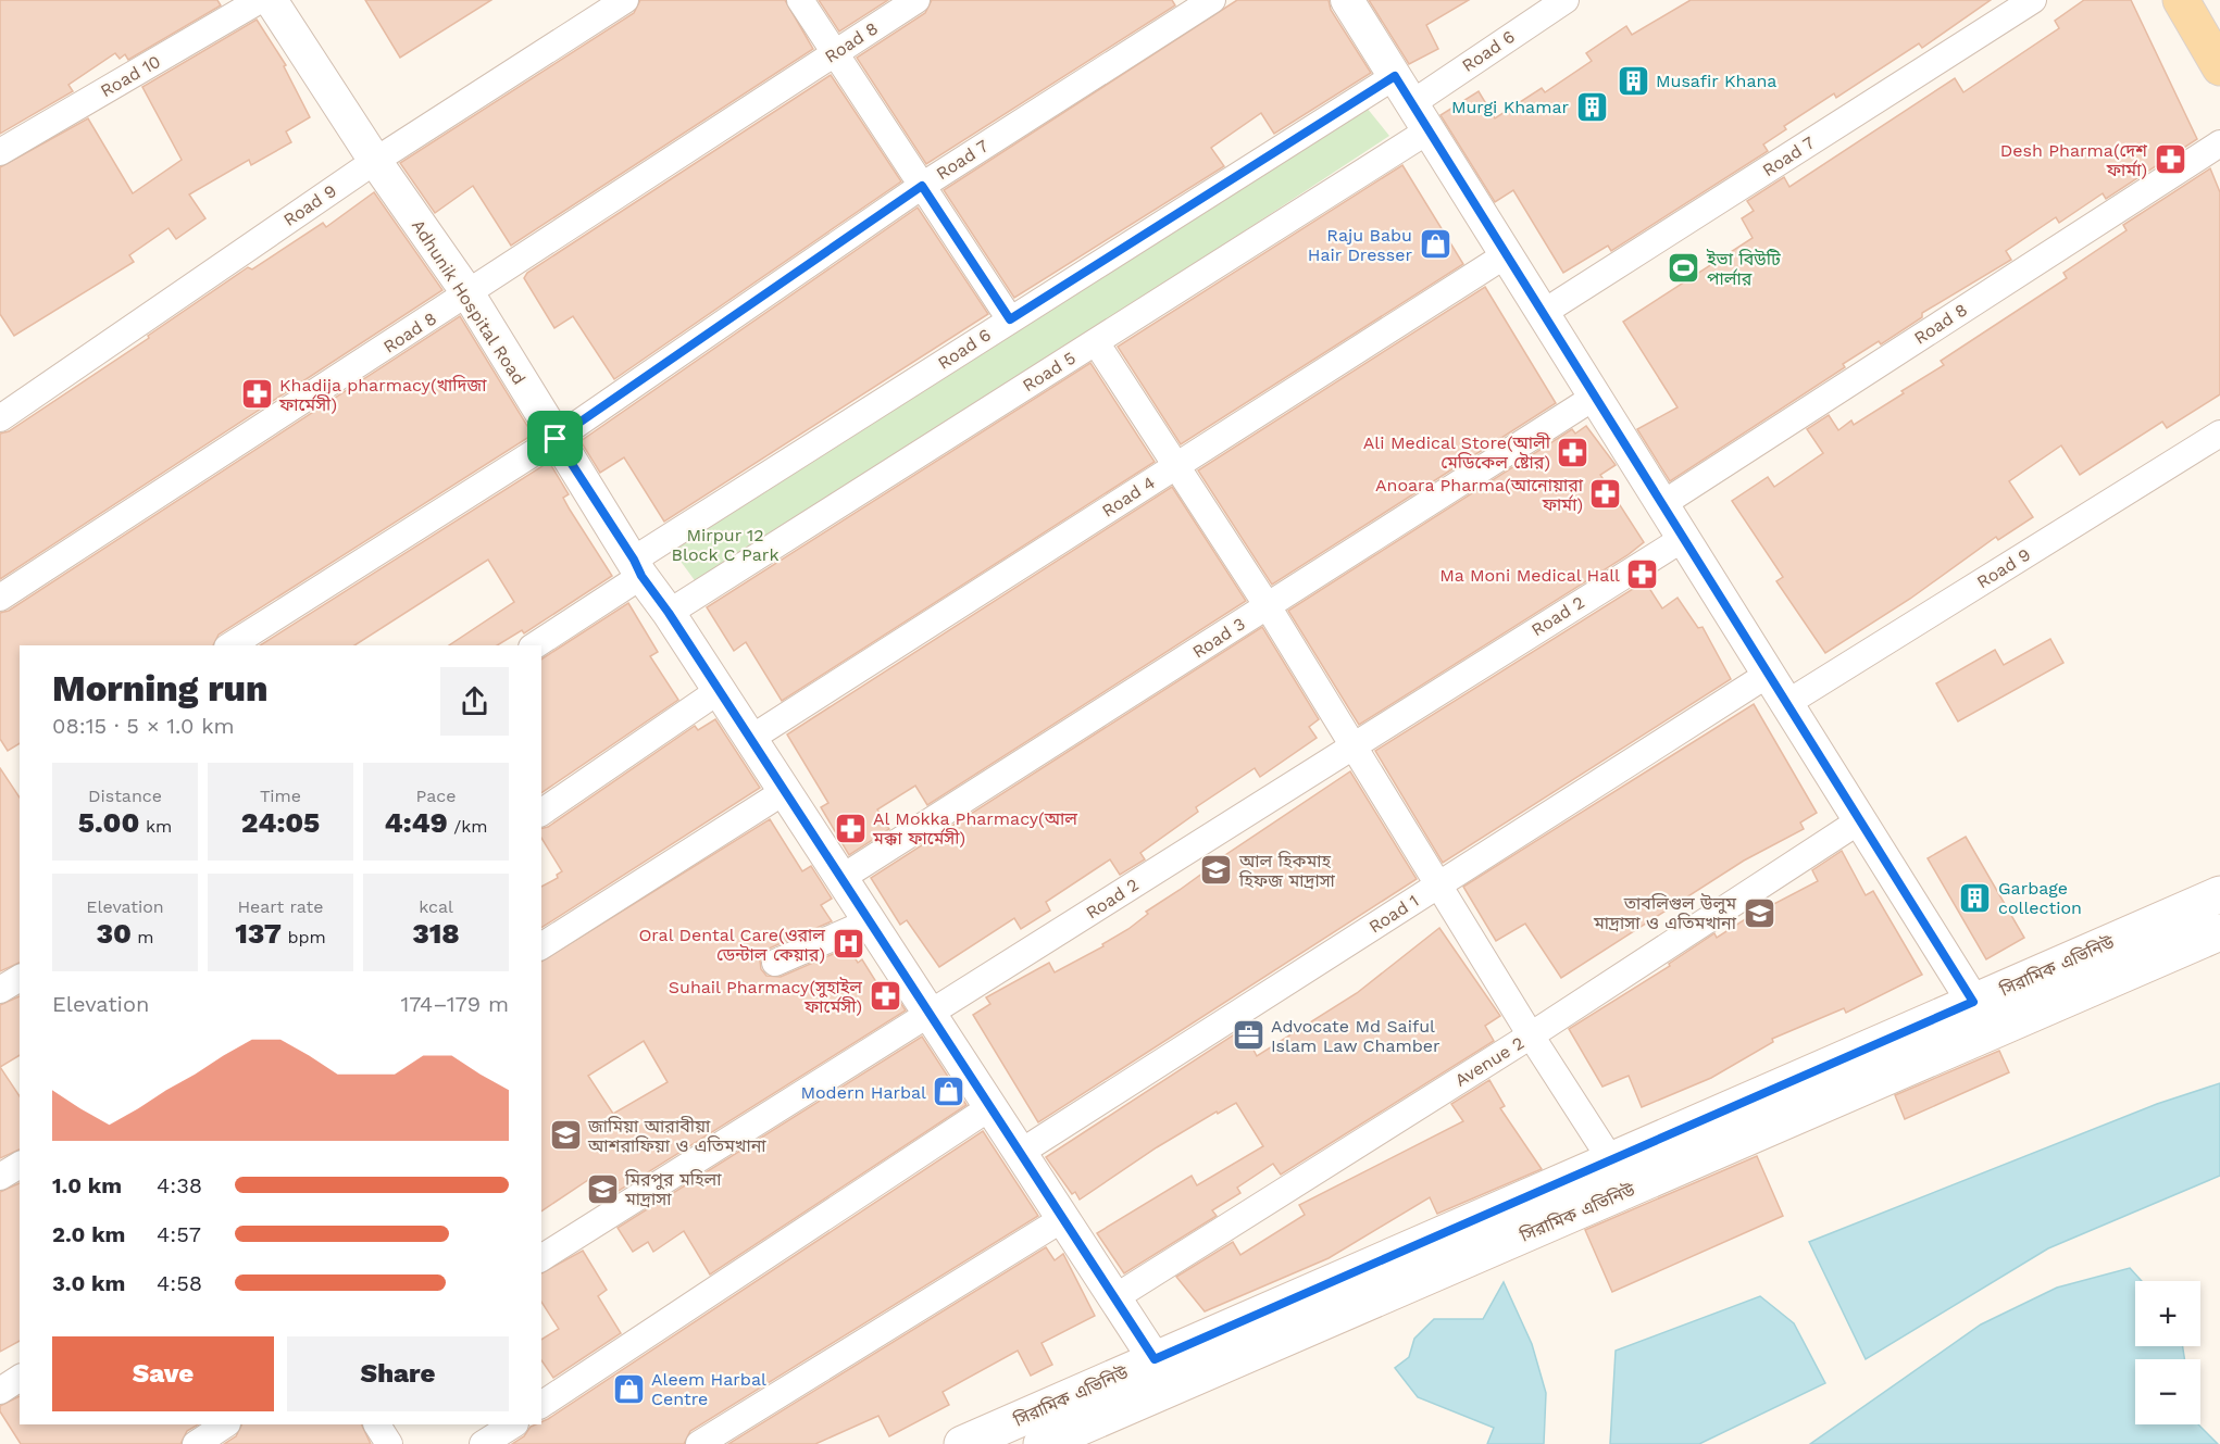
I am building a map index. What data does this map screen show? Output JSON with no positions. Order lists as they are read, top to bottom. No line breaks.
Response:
{"streets":{"main road":["সিরামিক এভিনিউ"],"street":["Road 8","Road 6","Road 10","Road 7","Road 9","Adhunik Hospital Road","Road 5","Road 4","Road 2","Road 3","Road 1","Avenue 2"]},"crossings":[["Road 8","Adhunik Hospital Road"],["Road 6","Adhunik Hospital Road"],["Road 7","Adhunik Hospital Road"],["Road 9","Adhunik Hospital Road"],["Adhunik Hospital Road","Road 5"],["Adhunik Hospital Road","Road 4"],["Adhunik Hospital Road","Road 2"],["Adhunik Hospital Road","Road 3"],["Adhunik Hospital Road","Road 1"],["Adhunik Hospital Road","সিরামিক এভিনিউ"],["Adhunik Hospital Road","Avenue 2"]],"parks":["Mirpur 12 Block C Park"],"places":{"building":["Musafir Khana","Murgi Khamar","Garbage collection"],"pharmacy":["Desh Pharma(দেশ ফার্মা)","Khadija pharmacy(খাদিজা ফার্মেসী)","Ali Medical Store(আলী মেডিকেল ষ্টোর)","Anoara Pharma(আনোয়ারা ফার্মা)","Ma Moni Medical Hall","Al Mokka Pharmacy(আল মক্কা ফার্মেসী)","Suhail Pharmacy(সুহাইল ফার্মেসী)"],"shop":["Raju Babu Hair Dresser","Modern Harbal","Aleem Harbal Centre"],"sports":["ইভা বিউটি পার্লার"],"school or university":["আল হিকমাহ হিফজ মাদ্রাসা","তাবলিগুল উলুম মাদ্রাসা ও এতিমখানা","জামিয়া আরাবীয়া আশরাফিয়া ও এতিমখানা","মিরপুর মহিলা মাদ্রাসা"],"hospital":["Oral Dental Care(ওরাল ডেন্টাল কেয়ার)"],"office":["Advocate Md Saiful Islam Law Chamber"]},"page":{"heading":["Morning run","08:15 · 5 × 1.0 km"],"stats":[["Distance","5.00 km"],["Time","24:05"],["Pace","4:49 /km"],["Elevation","30 m"],["Heart rate","137 bpm"],["kcal","318"]],"chart":["Elevation","174–179 m"],"list":[{"name":"1.0 km","note":"4:38"},{"name":"2.0 km","note":"4:57"},{"name":"3.0 km","note":"4:58"}],"map_buttons":["+","−"],"buttons":["Save","Share"]}}
